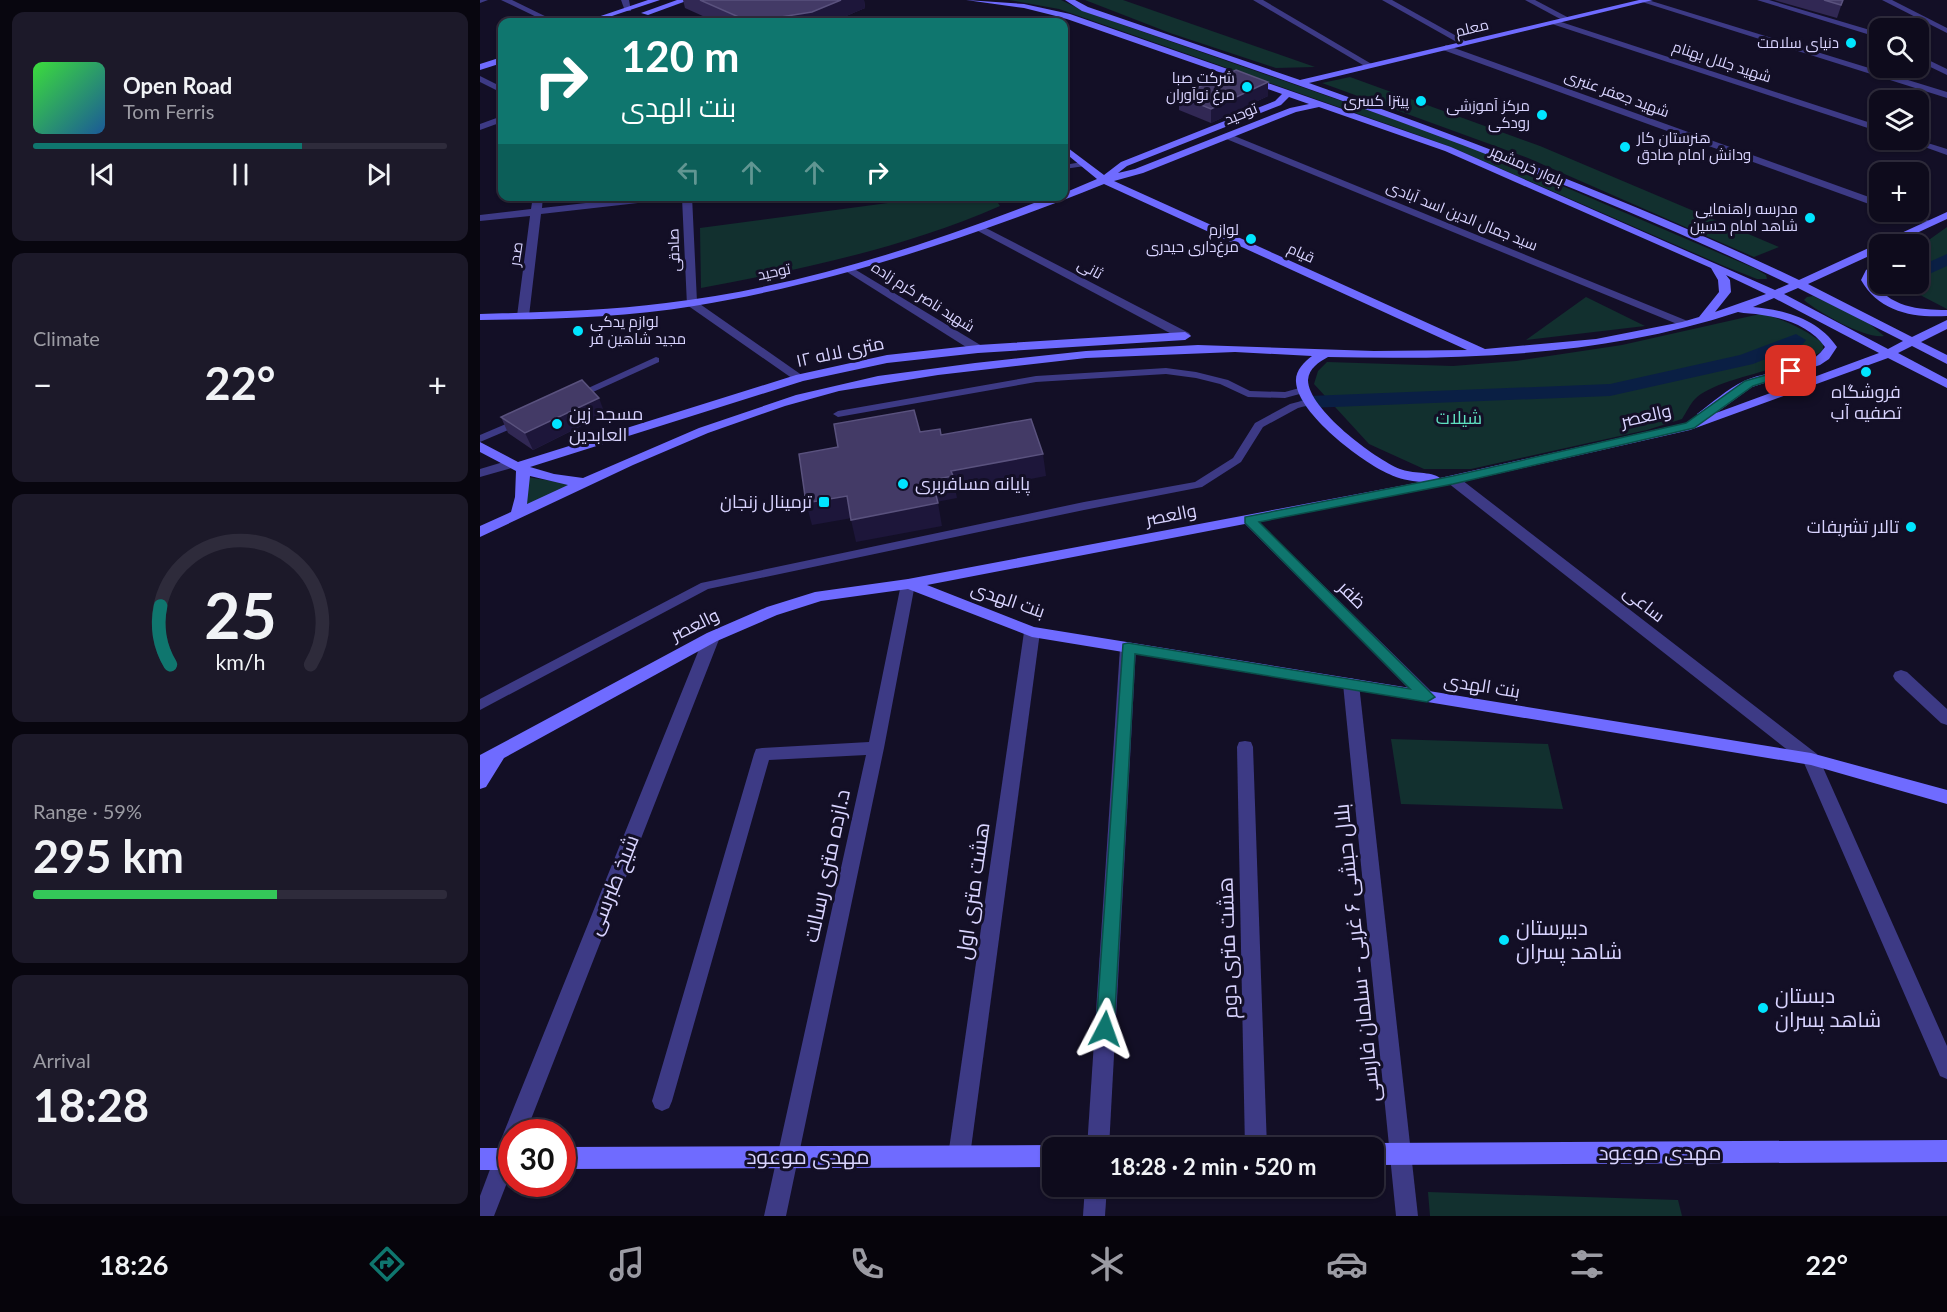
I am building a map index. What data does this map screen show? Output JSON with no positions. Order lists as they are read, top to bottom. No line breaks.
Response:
{"streets":{"main road":["معلم","توحید","بلوار خرمشهر","قیام","۱۲ متری لاله","والعصر","بنت الهدی","مهدی موعود"],"street":["شهید جلال بهنام","شهید جعفر عنبری","سید جمال الدین اسد آبادی","صادقی","صدر","ثانی","شهید ناصر کرم زاده","ظفر","ساعی","د.ازده متری رسالت","شیخ طبرسی","هشت متری اول","هشت متری دوم","بلال حبشی ۶ غربی - سلمان فارسی"]},"crossings":[["معلم","شهید جلال بهنام"],["معلم","شهید جعفر عنبری"],["معلم","بلوار خرمشهر"],["توحید","بلوار خرمشهر"],["توحید","سید جمال الدین اسد آبادی"],["توحید","صادقی"],["توحید","قیام"],["توحید","صدر"],["توحید","ثانی"],["توحید","شهید ناصر کرم زاده"],["بلوار خرمشهر","والعصر"],["ثانی","۱۲ متری لاله"],["شهید ناصر کرم زاده","۱۲ متری لاله"],["والعصر","ظفر"],["والعصر","بنت الهدی"],["والعصر","ساعی"],["والعصر","د.ازده متری رسالت"],["والعصر","شیخ طبرسی"],["ظفر","بنت الهدی"],["بنت الهدی","ساعی"],["بنت الهدی","د.ازده متری رسالت"],["بنت الهدی","هشت متری اول"],["بنت الهدی","بلال حبشی ۶ غربی - سلمان فارسی"],["د.ازده متری رسالت","مهدی موعود"],["هشت متری اول","مهدی موعود"],["بلال حبشی ۶ غربی - سلمان فارسی","مهدی موعود"]],"parks":["شیلات"],"places":{"other":["دنیای سلامت","شرکت صبا مرغ نوآوران","پیتزا کسری","مرکز آموزشی رودکی","هنرستان کار ودانش امام صادق","مدرسه راهنمایی شاهد امام حسین","لوازم مرغ‌داری حیدری","لوازم یدکی مجید شاهین فر","فروشگاه تصفیه آب","مسجد زین العابدین","پایانه مسافربری","تالار تشریفات","دبیرستان شاهد پسران","دبستان شاهد پسران"],"transit":["ترمینال زنجان"]},"page":{"map_buttons":["+","−"],"turn":["120 m","بنت الهدی"],"song":["Open Road","Tom Ferris"],"tile":["Climate",["Range · 59%","295 km"],["Arrival","18:28"]],"heat":["−","22°","+"],"limit":"30","trip":"18:28 · 2 min · 520 m","tabs":["18:26","22°"],"gauge":["25","km/h"]}}
